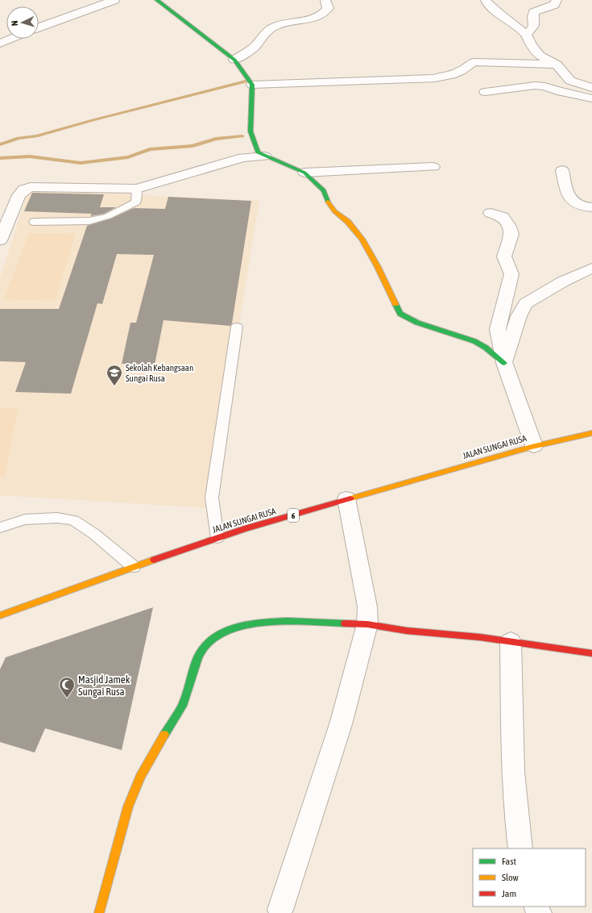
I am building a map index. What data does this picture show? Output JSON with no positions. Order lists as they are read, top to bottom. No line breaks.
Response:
{"streets":{"street":["JALAN SUNGAI RUSA","6"]},"places":{"school or university":["Sekolah Kebangsaan Sungai Rusa"],"mosque":["Masjid Jamek Sungai Rusa"]},"legend":["Fast","Slow","Jam"],"north":"left"}
